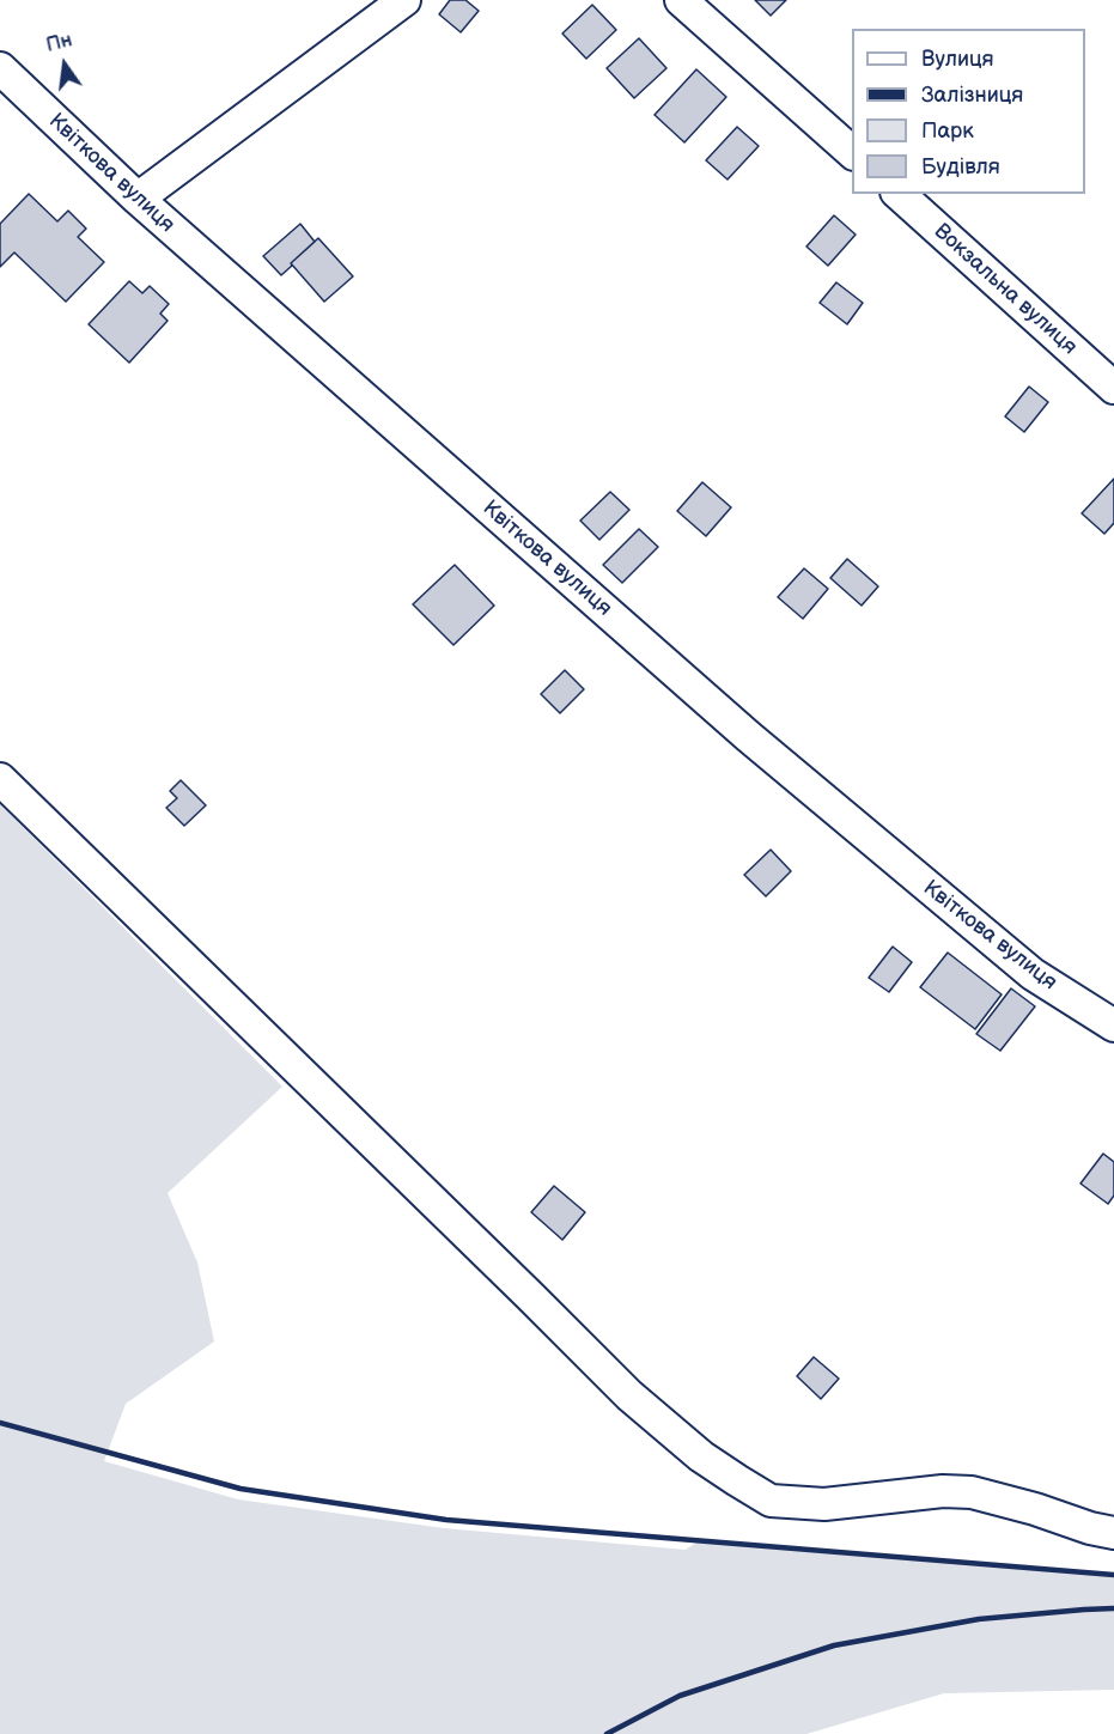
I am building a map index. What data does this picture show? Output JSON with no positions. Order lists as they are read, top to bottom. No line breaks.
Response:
{"streets":{"street":["Квіткова вулиця","Вокзальна вулиця"]},"legend":["Вулиця","Залізниця","Парк","Будівля"],"north":"top"}
